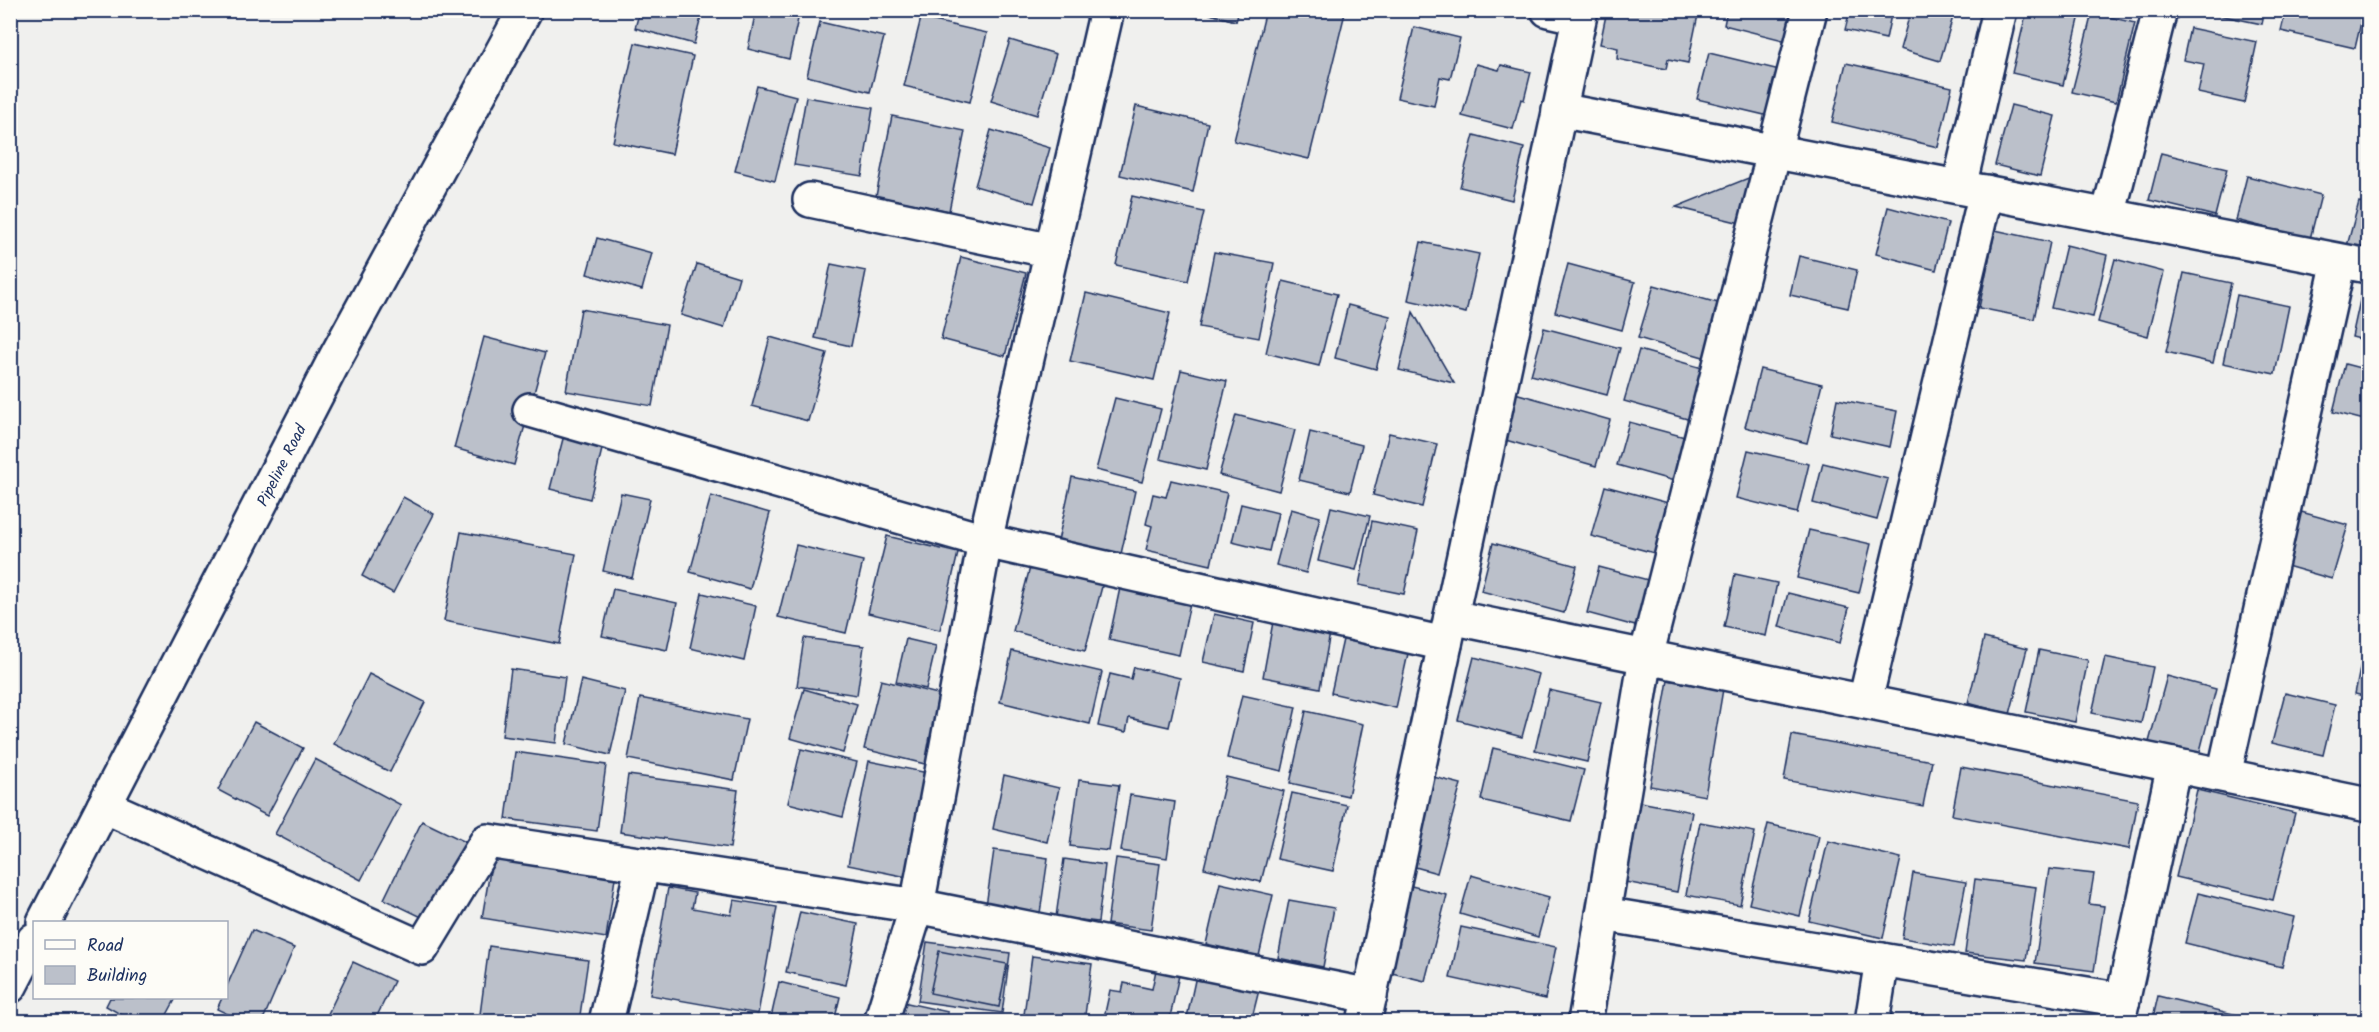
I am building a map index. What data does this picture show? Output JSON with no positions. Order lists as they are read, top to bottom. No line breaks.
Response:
{"streets":{"street":["Pipeline Road"]},"legend":["Road","Building"]}
